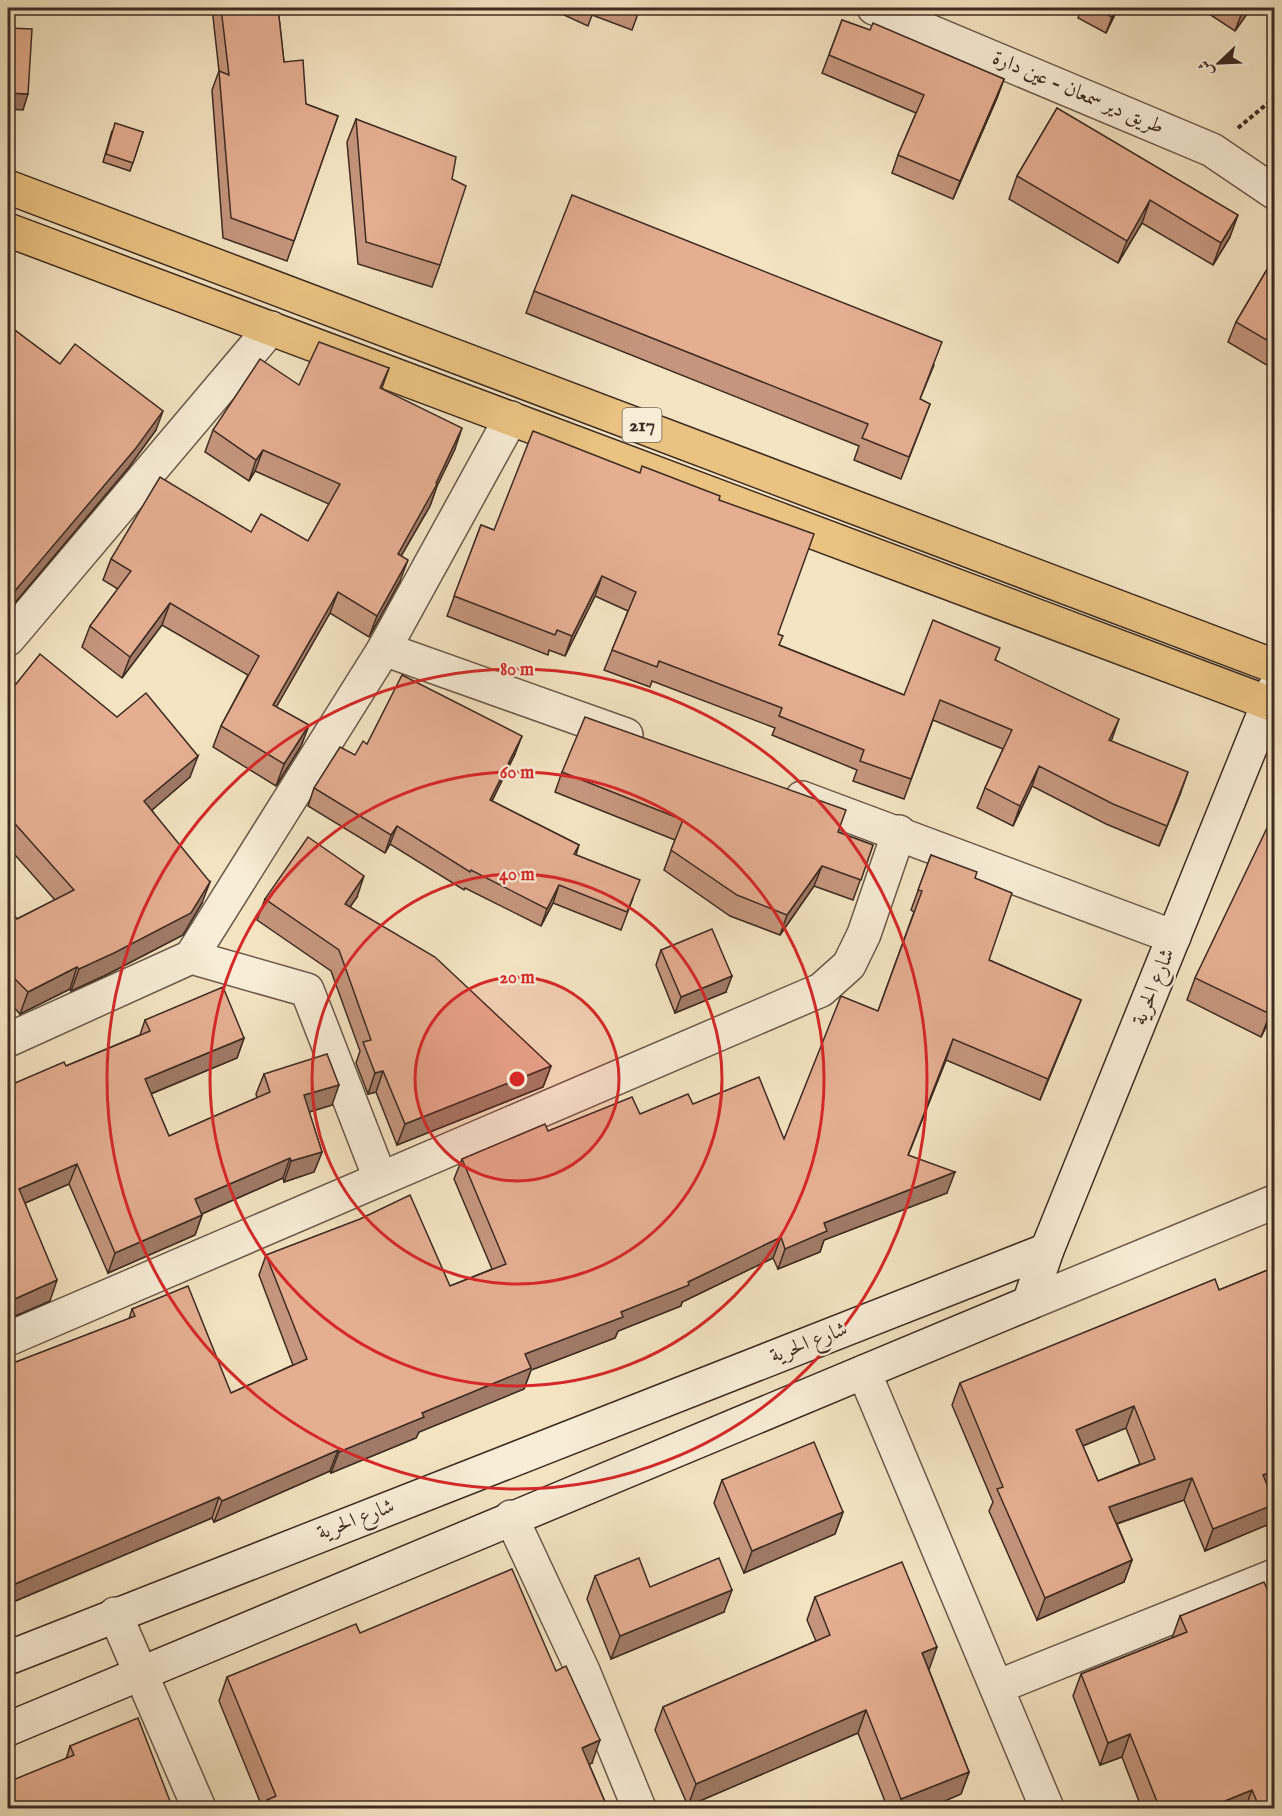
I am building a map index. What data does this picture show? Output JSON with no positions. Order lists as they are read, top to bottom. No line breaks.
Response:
{"streets":{"main road":["217"],"street":["طريق دير سمعان - عين دارة","شارع الحرية"]},"crossings":[["217","شارع الحرية"]],"north":"bottom left","rings":["80 m","60 m","40 m","20 m"]}
